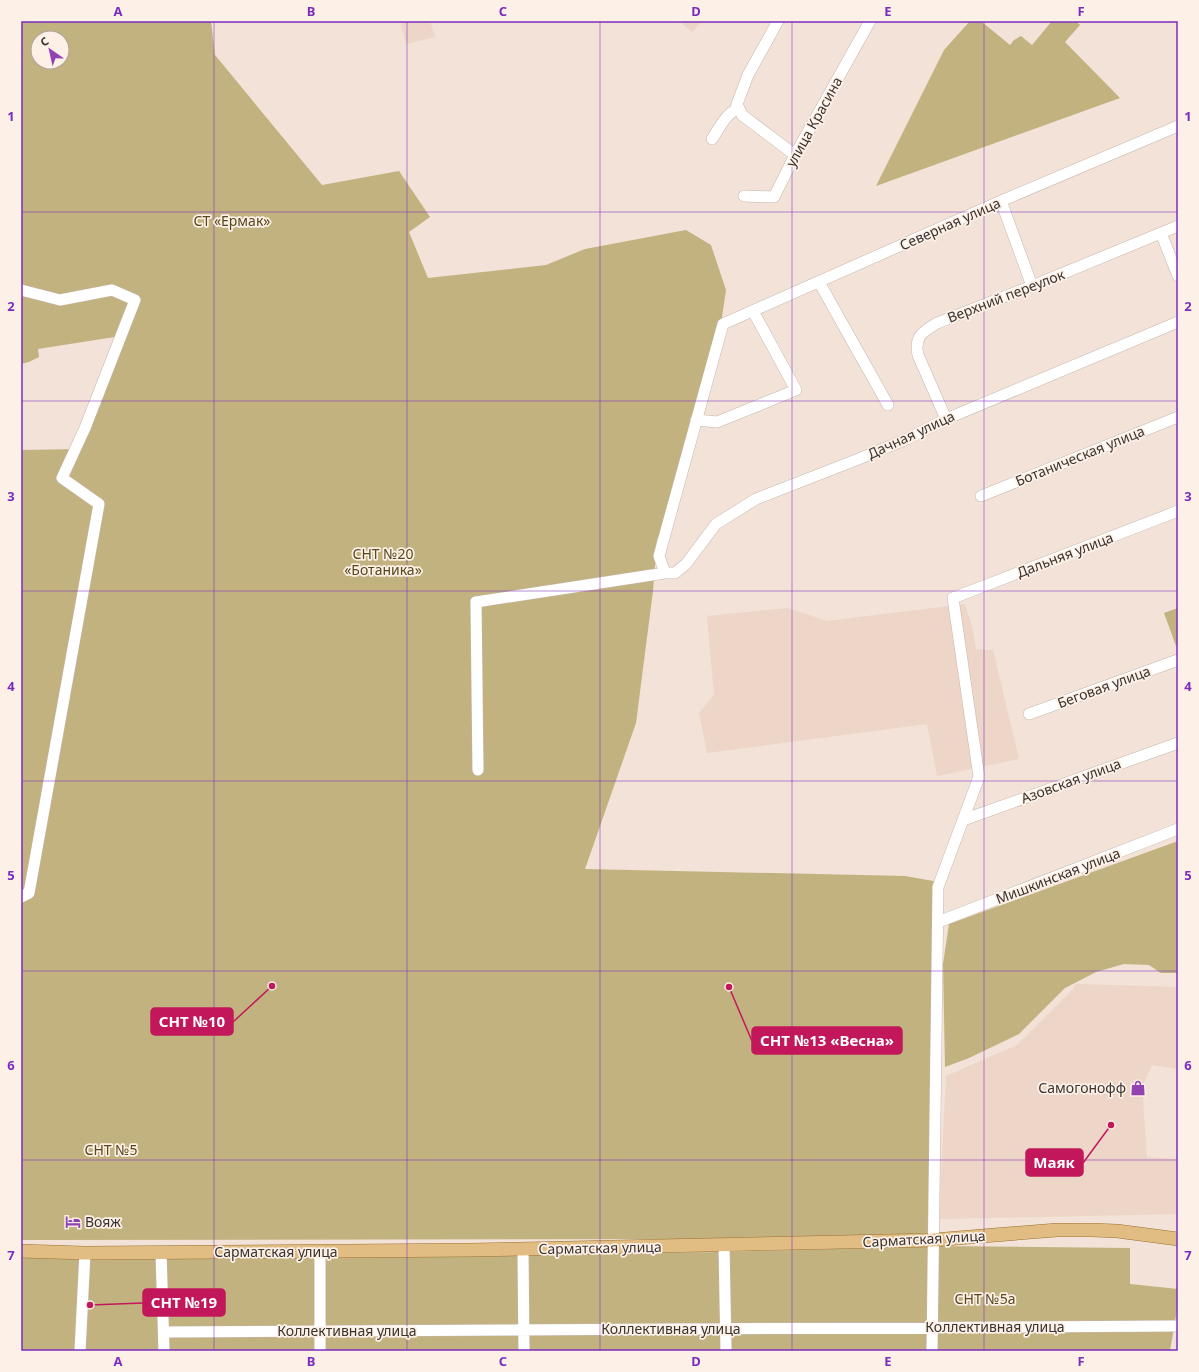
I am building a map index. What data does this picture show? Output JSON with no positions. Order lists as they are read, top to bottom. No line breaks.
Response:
{"streets":{"main road":["Сарматская улица"],"street":["улица Красина","Северная улица","Верхний переулок","Дачная улица","Ботаническая улица","Дальняя улица","Беговая улица","Азовская улица","Мишкинская улица","Коллективная улица"]},"crossings":[["Верхний переулок","Дачная улица"],["Дальняя улица","Азовская улица"]],"parks":["СТ «Ермак»","СНТ №20 «Ботаника»","СНТ №5","СНТ №5а"],"places":{"other":["СНТ №10","СНТ №13 «Весна»","Маяк","СНТ №19"],"shop":["Самогонофф"],"hotel":["Вояж"]},"north":"top left","grid":{"columns":["A","B","C","D","E","F"],"rows":["1","2","3","4","5","6","7"]}}
